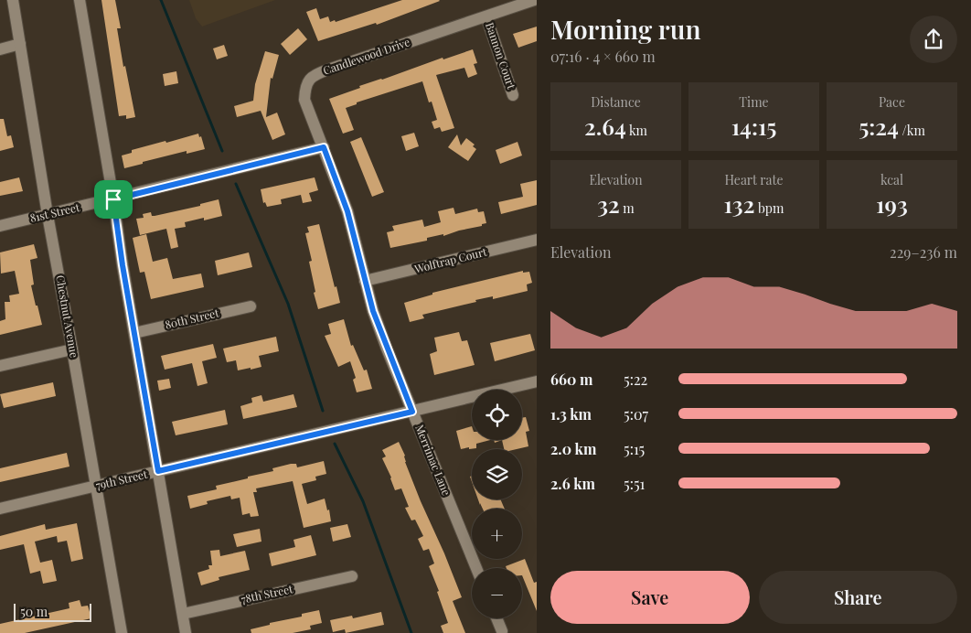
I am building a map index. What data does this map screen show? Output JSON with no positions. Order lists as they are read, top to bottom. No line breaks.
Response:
{"streets":{"street":["Bannon Court","Candlewood Drive","81st Street","Wolftrap Court","Chestnut Avenue","80th Street","Merrimac Lane","79th Street","78th Street"]},"crossings":[["Bannon Court","Candlewood Drive"],["Candlewood Drive","81st Street"],["Candlewood Drive","Merrimac Lane"],["81st Street","Chestnut Avenue"],["Wolftrap Court","Merrimac Lane"],["Chestnut Avenue","79th Street"],["Merrimac Lane","79th Street"]],"scale_bar":"50 m","page":{"heading":["Morning run","07:16 · 4 × 660 m"],"stats":[["Distance","2.64 km"],["Time","14:15"],["Pace","5:24 /km"],["Elevation","32 m"],["Heart rate","132 bpm"],["kcal","193"]],"chart":["Elevation","229–236 m"],"list":[{"name":"660 m","note":"5:22"},{"name":"1.3 km","note":"5:07"},{"name":"2.0 km","note":"5:15"},{"name":"2.6 km","note":"5:51"}],"map_buttons":["+","−"],"buttons":["Save","Share"],"scale":"50 m"}}
